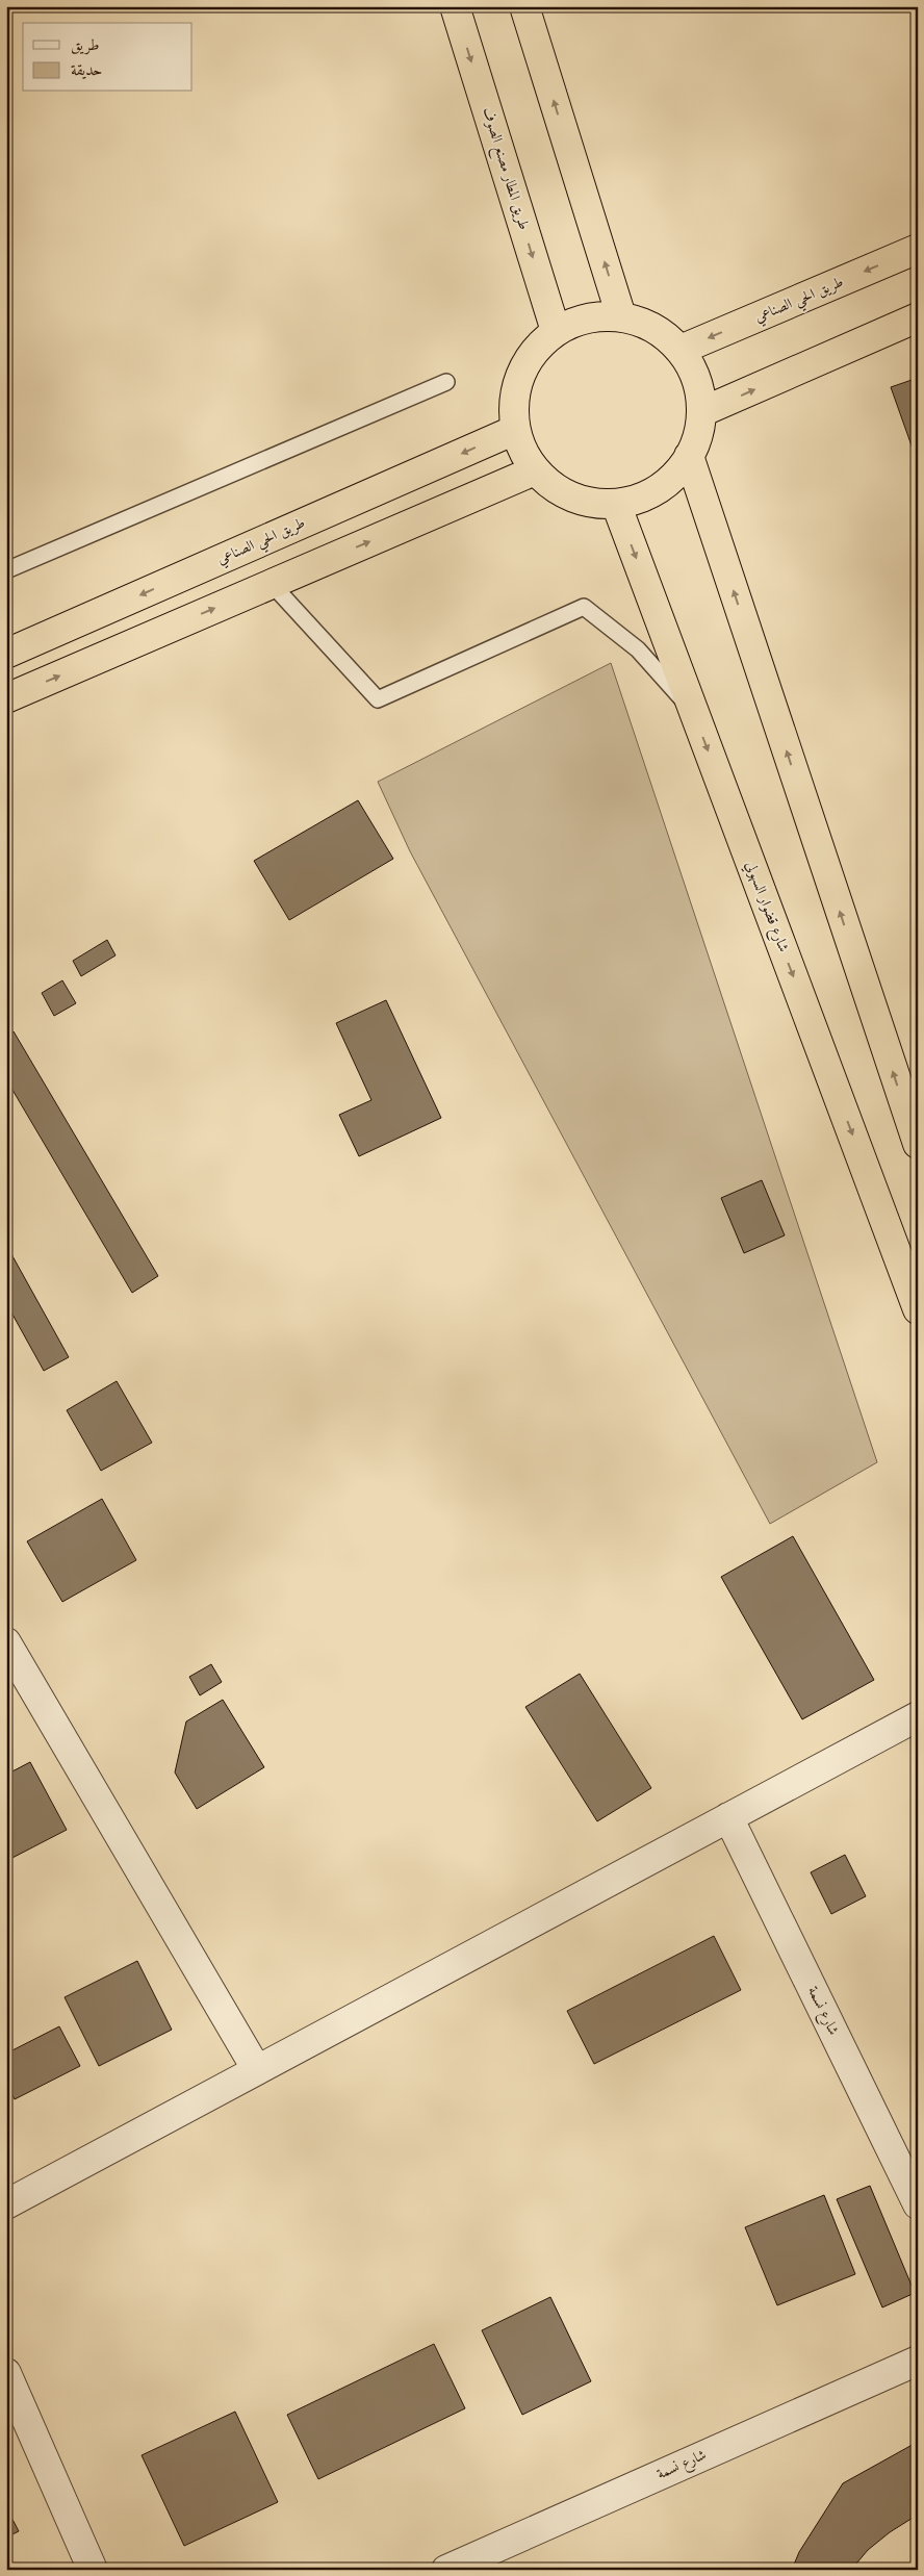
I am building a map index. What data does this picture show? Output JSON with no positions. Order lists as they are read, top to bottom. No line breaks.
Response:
{"streets":{"highway":["طريق المطار مصنع الصوف","طريق الحي الصناعي","شارع قضوار السهولي"],"street":["شارع نسمة"]},"legend":["طريق","حديقة"]}
